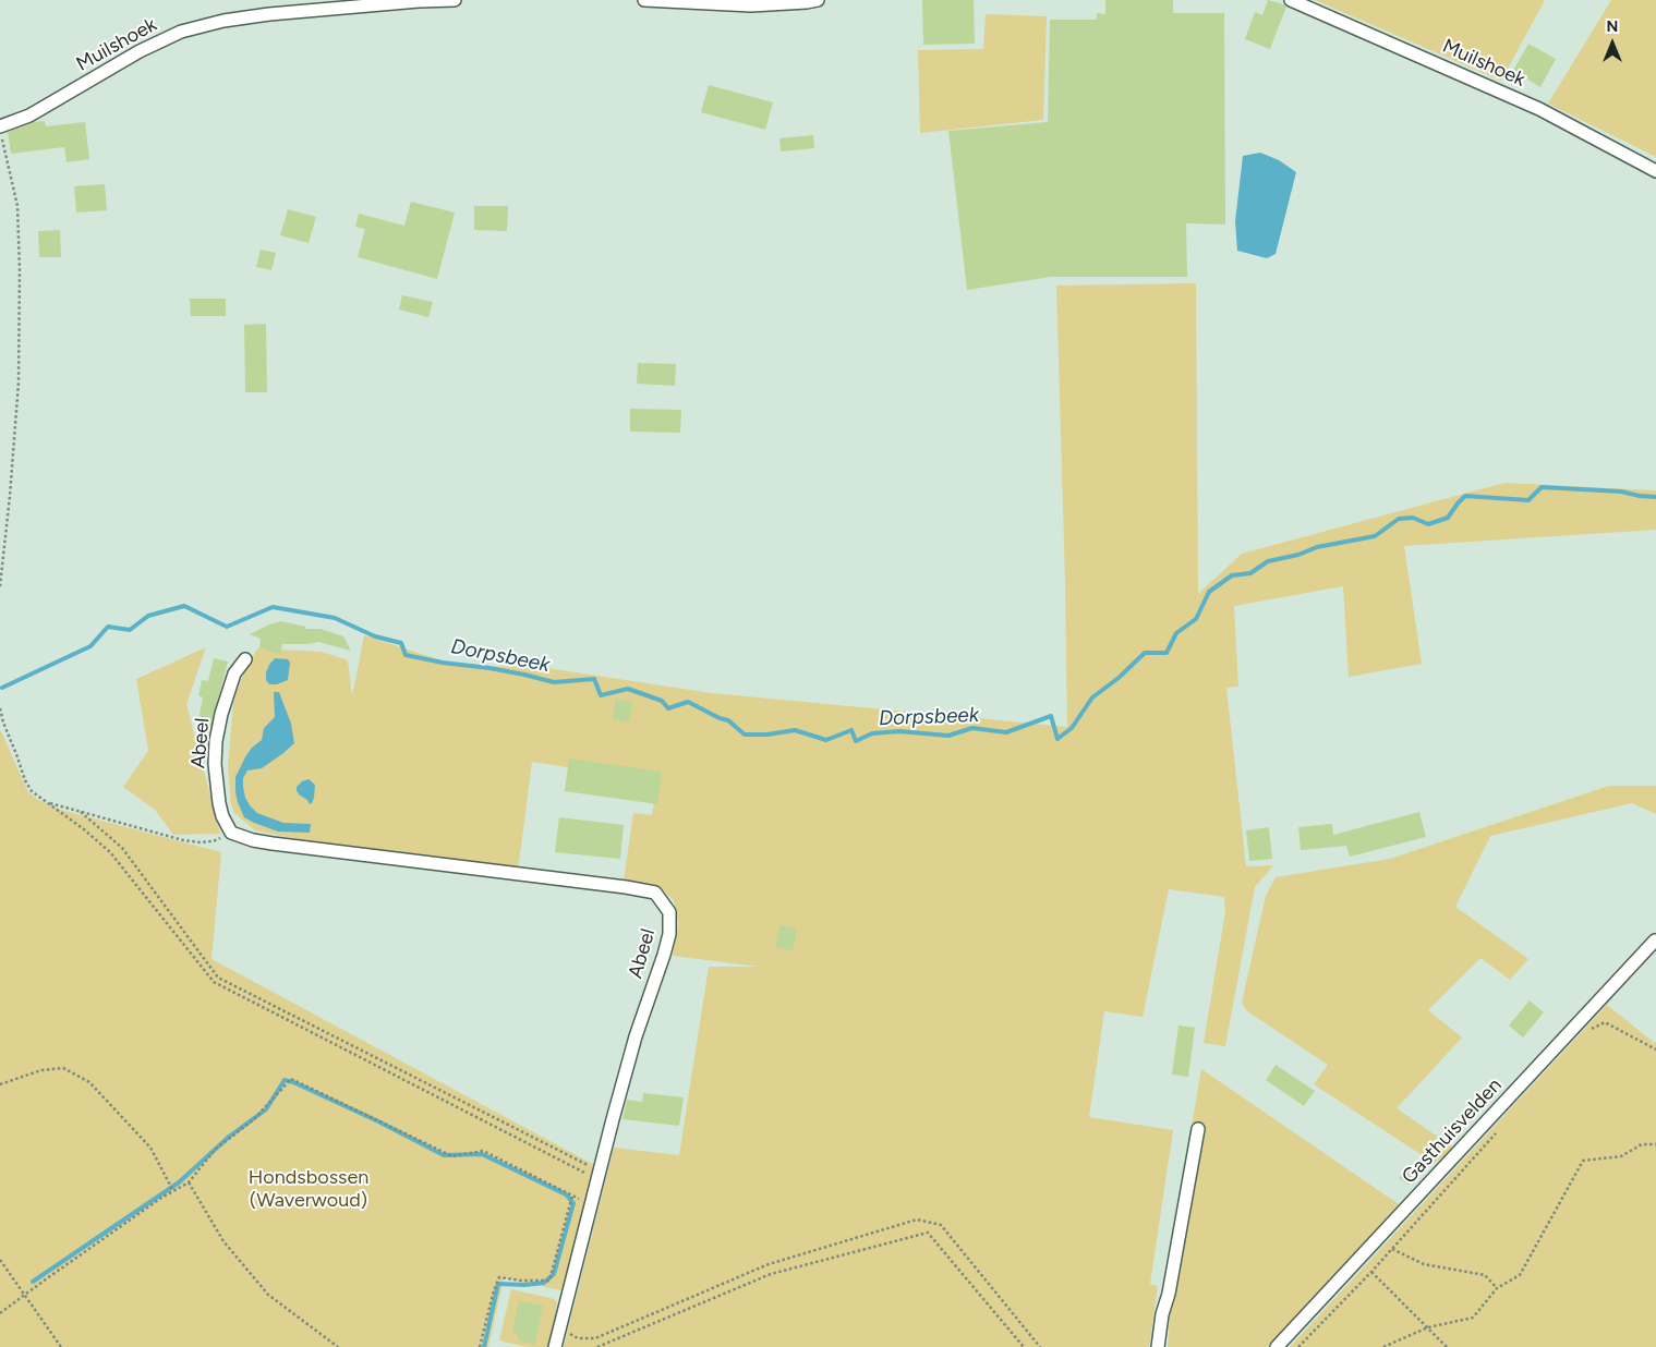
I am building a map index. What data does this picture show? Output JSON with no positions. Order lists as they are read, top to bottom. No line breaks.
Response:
{"streets":{"street":["Muilshoek","Abeel","Gasthuisvelden"]},"water":["Dorpsbeek"],"parks":["Hondsbossen (Waverwoud)"],"north":"top"}
